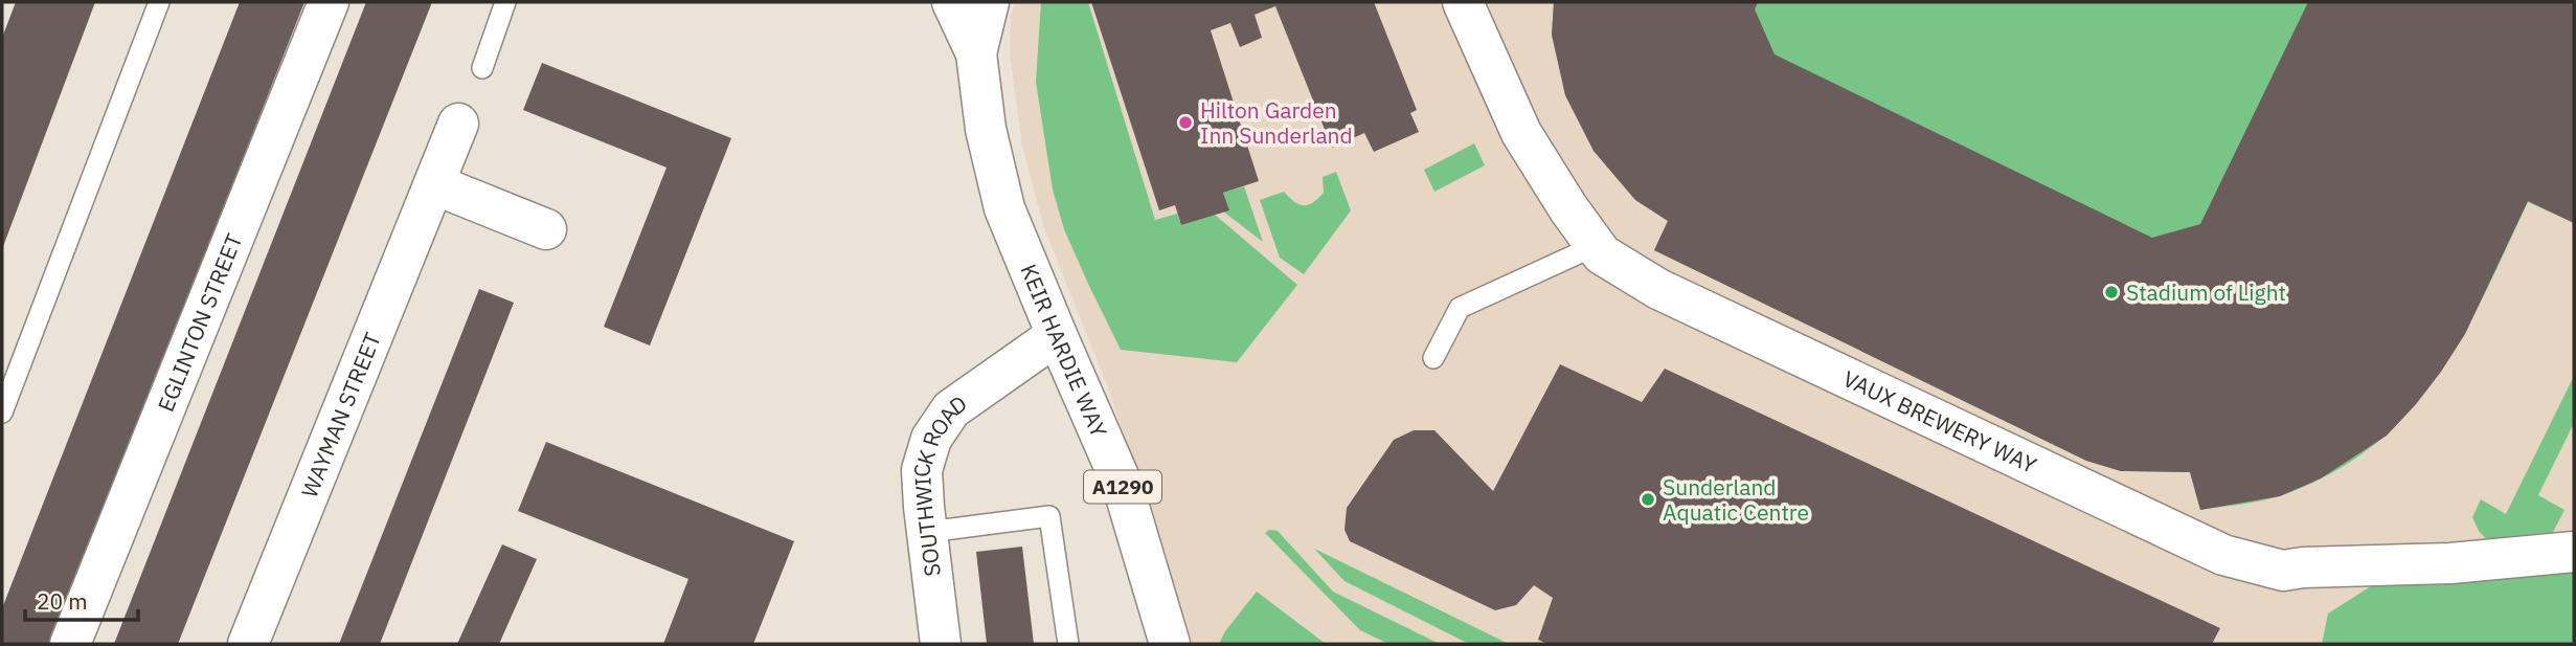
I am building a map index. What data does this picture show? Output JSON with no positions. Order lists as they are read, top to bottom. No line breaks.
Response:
{"streets":{"street":["EGLINTON STREET","KEIR HARDIE WAY","WAYMAN STREET","VAUX BREWERY WAY","A1290","SOUTHWICK ROAD"]},"crossings":[["KEIR HARDIE WAY","A1290"],["KEIR HARDIE WAY","SOUTHWICK ROAD"]],"places":["Hilton Garden Inn Sunderland","Stadium of Light","Sunderland Aquatic Centre"],"scale_bar":"20 m"}
